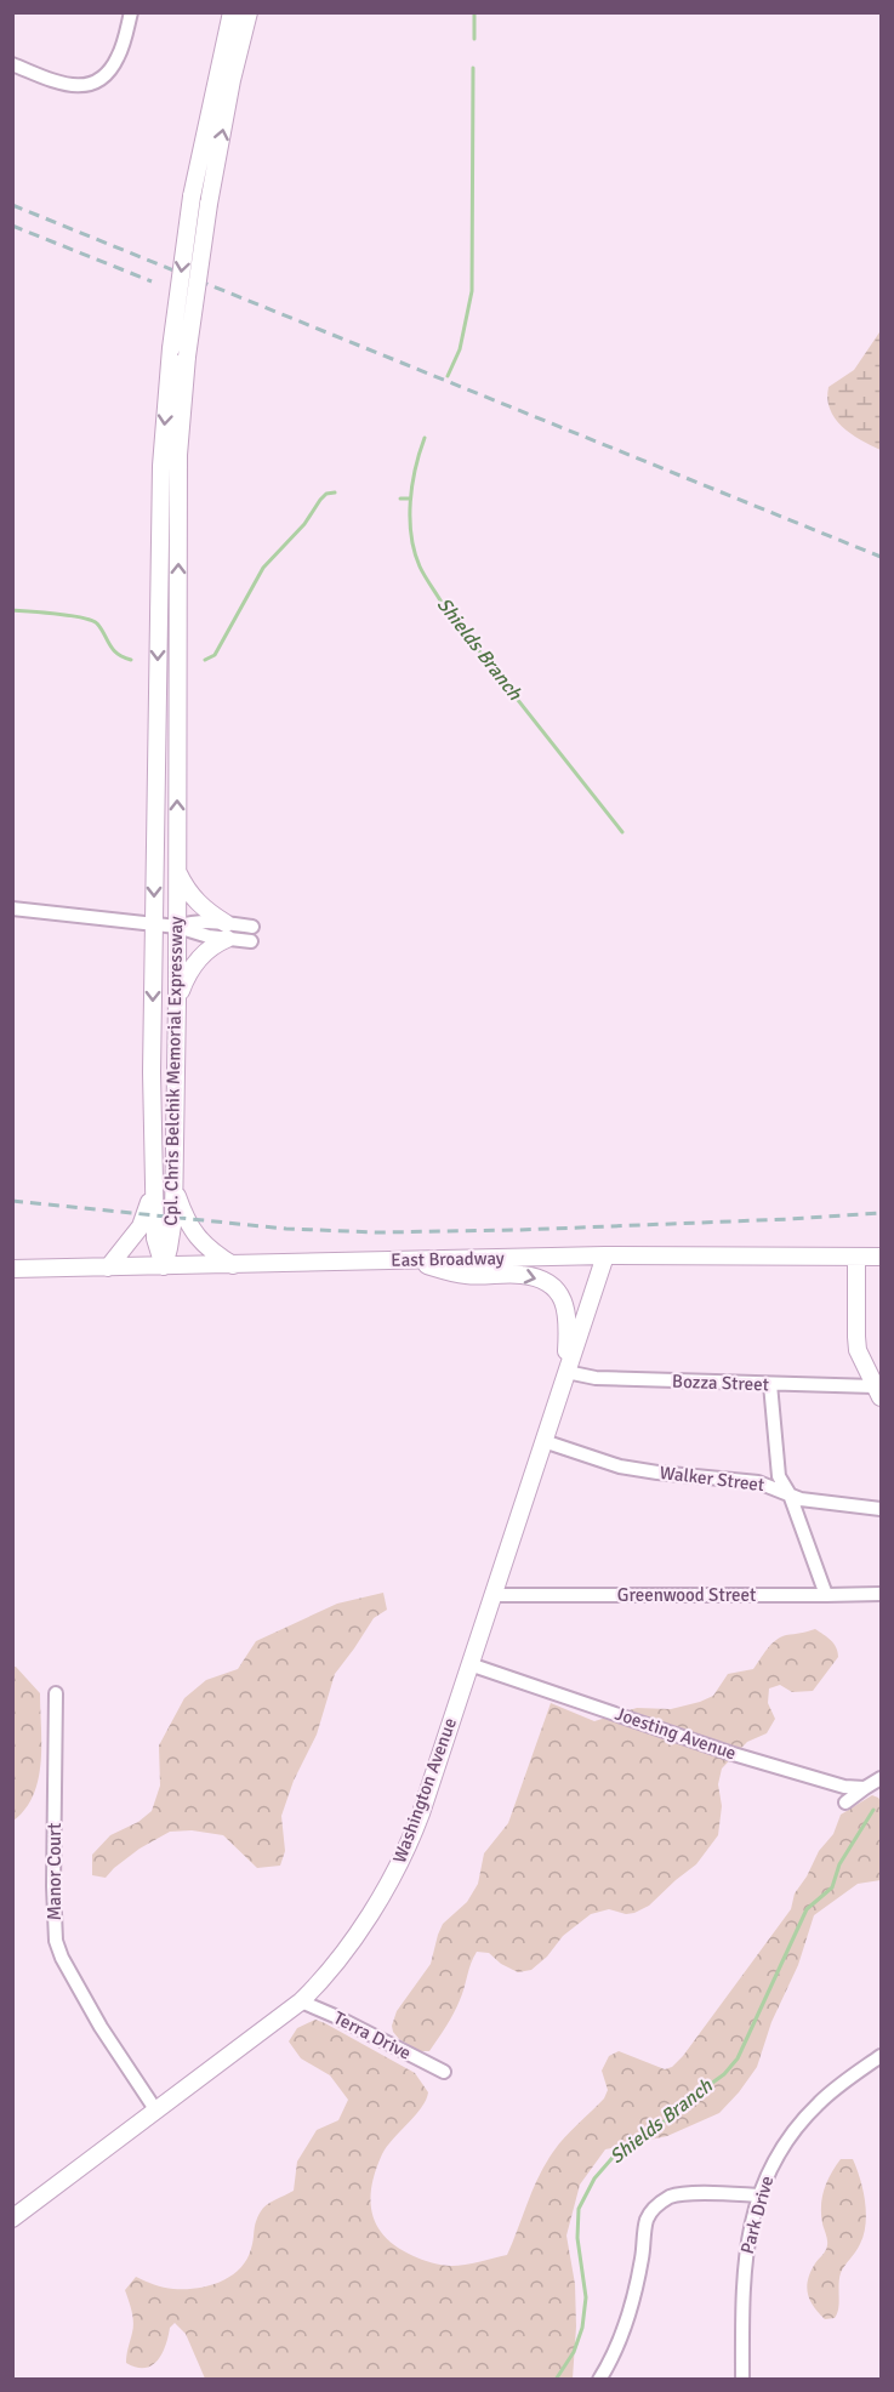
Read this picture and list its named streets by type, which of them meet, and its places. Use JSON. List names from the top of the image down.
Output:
{
  "streets": {
    "main road": ["Cpl. Chris Belchik Memorial Expressway", "East Broadway", "Washington Avenue"],
    "street": [
      "Bozza Street",
      "Walker Street",
      "Greenwood Street",
      "Joesting Avenue",
      "Manor Court",
      "Terra Drive",
      "Park Drive"
    ]
  },
  "crossings": [
    ["Cpl. Chris Belchik Memorial Expressway", "East Broadway"],
    ["East Broadway", "Washington Avenue"],
    ["Bozza Street", "Washington Avenue"],
    ["Walker Street", "Washington Avenue"],
    ["Greenwood Street", "Washington Avenue"],
    ["Joesting Avenue", "Washington Avenue"],
    ["Washington Avenue", "Manor Court"],
    ["Washington Avenue", "Terra Drive"]
  ],
  "water": ["Shields Branch"]
}
